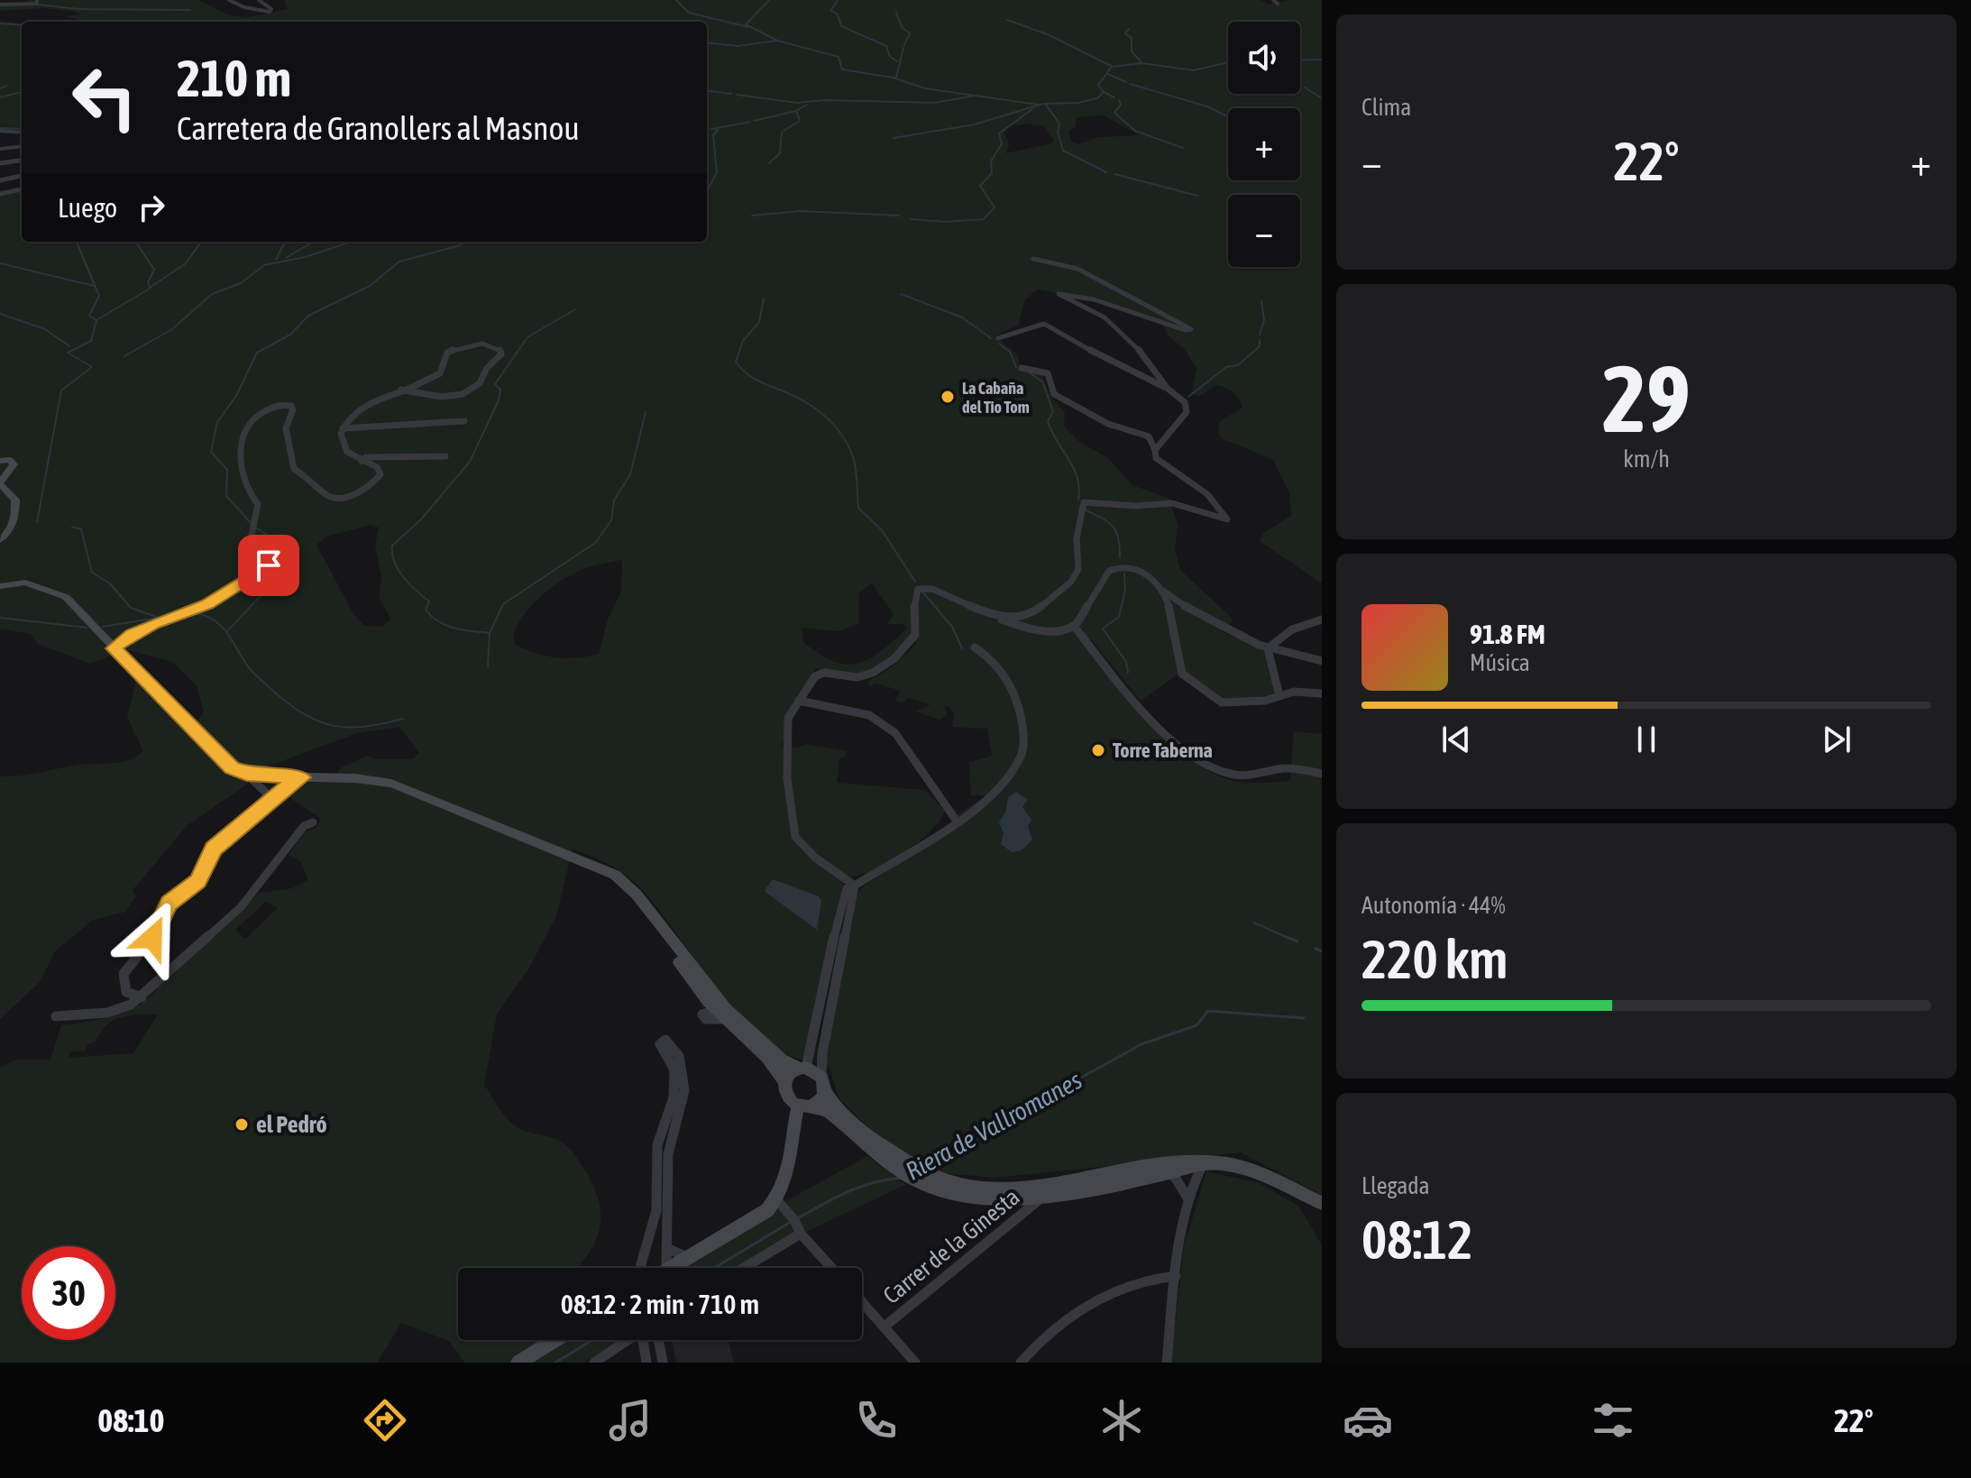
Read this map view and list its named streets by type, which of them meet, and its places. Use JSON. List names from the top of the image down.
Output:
{
  "streets": {
    "street": ["Carrer de la Ginesta"]
  },
  "water": ["Riera de Vallromanes"],
  "places": ["La Cabaña del Tio Tom", "Torre Taberna", "el Pedró"],
  "page": {
    "tile": [
      "Clima",
      ["29", "km/h"],
      ["Autonomía · 44%", "220 km"],
      ["Llegada", "08:12"]
    ],
    "map_buttons": ["+", "−"],
    "turn": ["210 m", "Carretera de Granollers al Masnou"],
    "heat": ["−", "22°", "+"],
    "then": "Luego",
    "song": ["91.8 FM", "Música"],
    "limit": "30",
    "trip": "08:12 · 2 min · 710 m",
    "tabs": ["08:10", "22°"]
  }
}
